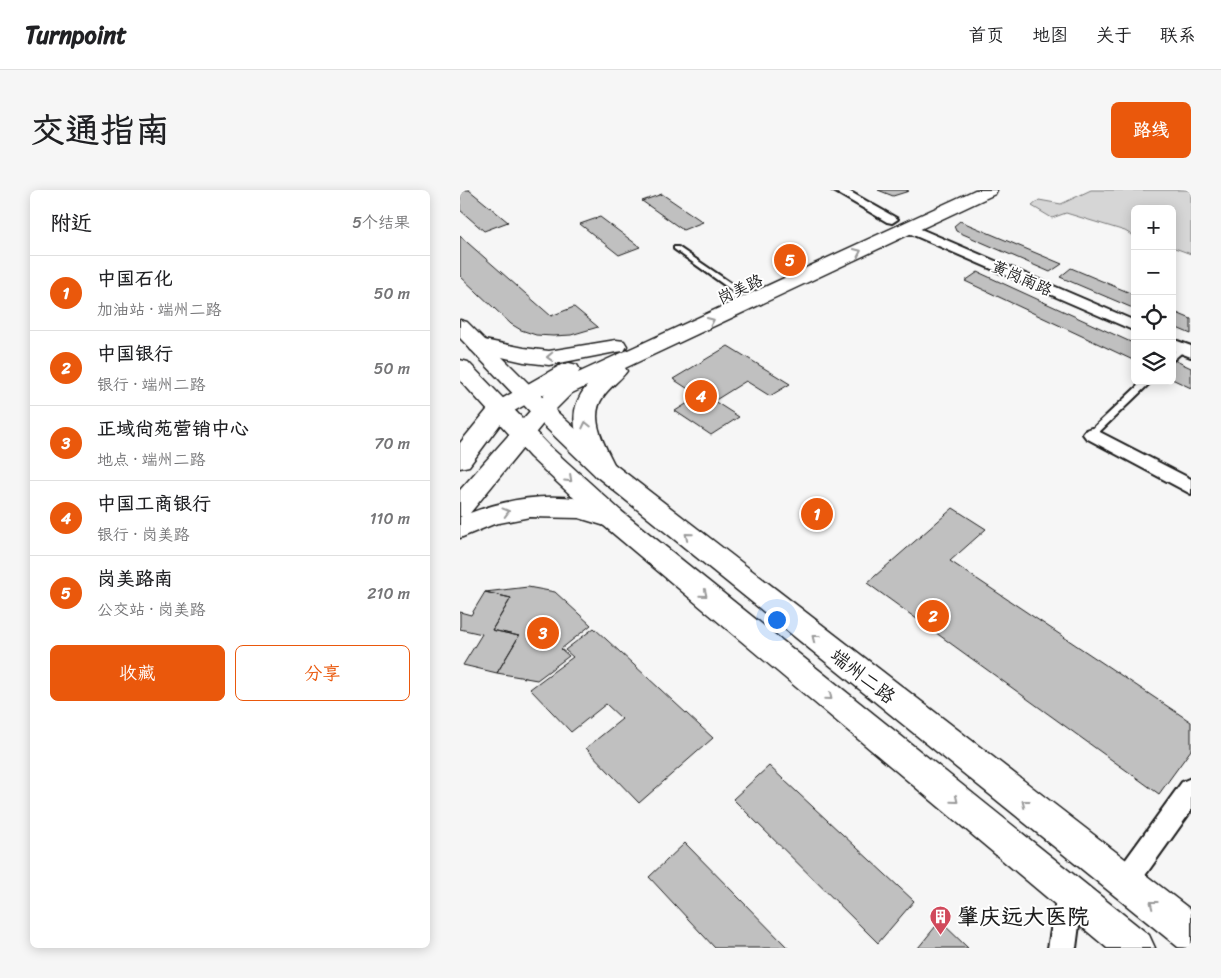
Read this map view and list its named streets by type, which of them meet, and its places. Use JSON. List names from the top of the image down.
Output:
{
  "streets": {
    "main road": ["岗美路", "端州二路"],
    "street": ["黄岗南路"]
  },
  "crossings": [
    ["黄岗南路", "岗美路"]
  ],
  "places": {
    "building": ["肇庆远大医院"]
  },
  "page": {
    "header": "Turnpoint",
    "nav": [
      "首页",
      "地图",
      "关于",
      "联系"
    ],
    "title": "交通指南",
    "buttons": [
      "路线",
      ["收藏", "分享"]
    ],
    "heading": ["附近", "5个结果"],
    "map_buttons": ["+", "−"],
    "pins": [
      "5",
      "4",
      "1",
      "2",
      "3"
    ],
    "list": [
      {
        "mark": "1",
        "name": "中国石化",
        "note": "加油站 · 端州二路",
        "value": "50 m"
      },
      {
        "mark": "2",
        "name": "中国银行",
        "note": "银行 · 端州二路",
        "value": "50 m"
      },
      {
        "mark": "3",
        "name": "正域尚苑营销中心",
        "note": "地点 · 端州二路",
        "value": "70 m"
      },
      {
        "mark": "4",
        "name": "中国工商银行",
        "note": "银行 · 岗美路",
        "value": "110 m"
      },
      {
        "mark": "5",
        "name": "岗美路南",
        "note": "公交站 · 岗美路",
        "value": "210 m"
      }
    ]
  }
}
